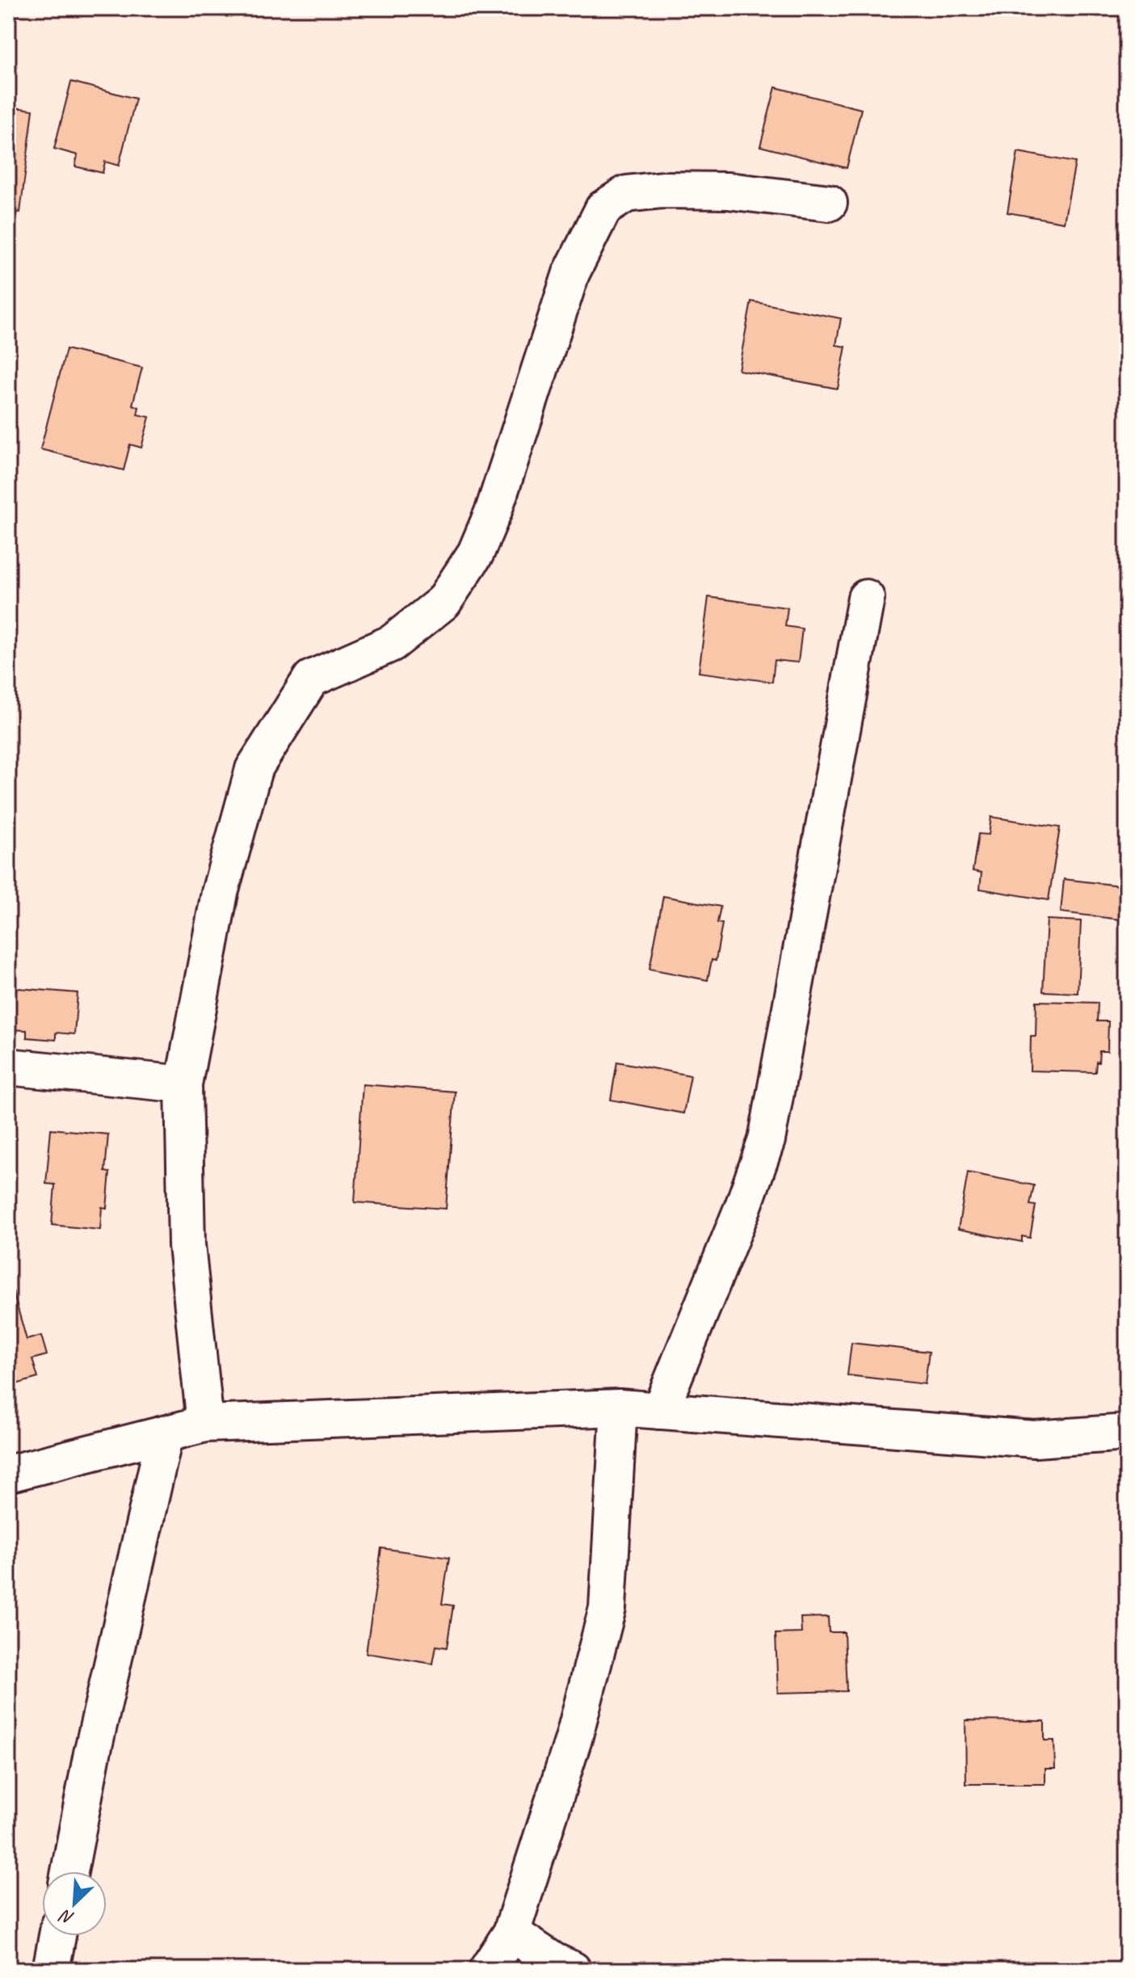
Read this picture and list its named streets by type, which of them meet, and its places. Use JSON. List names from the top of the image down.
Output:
{
  "north": "bottom left"
}
